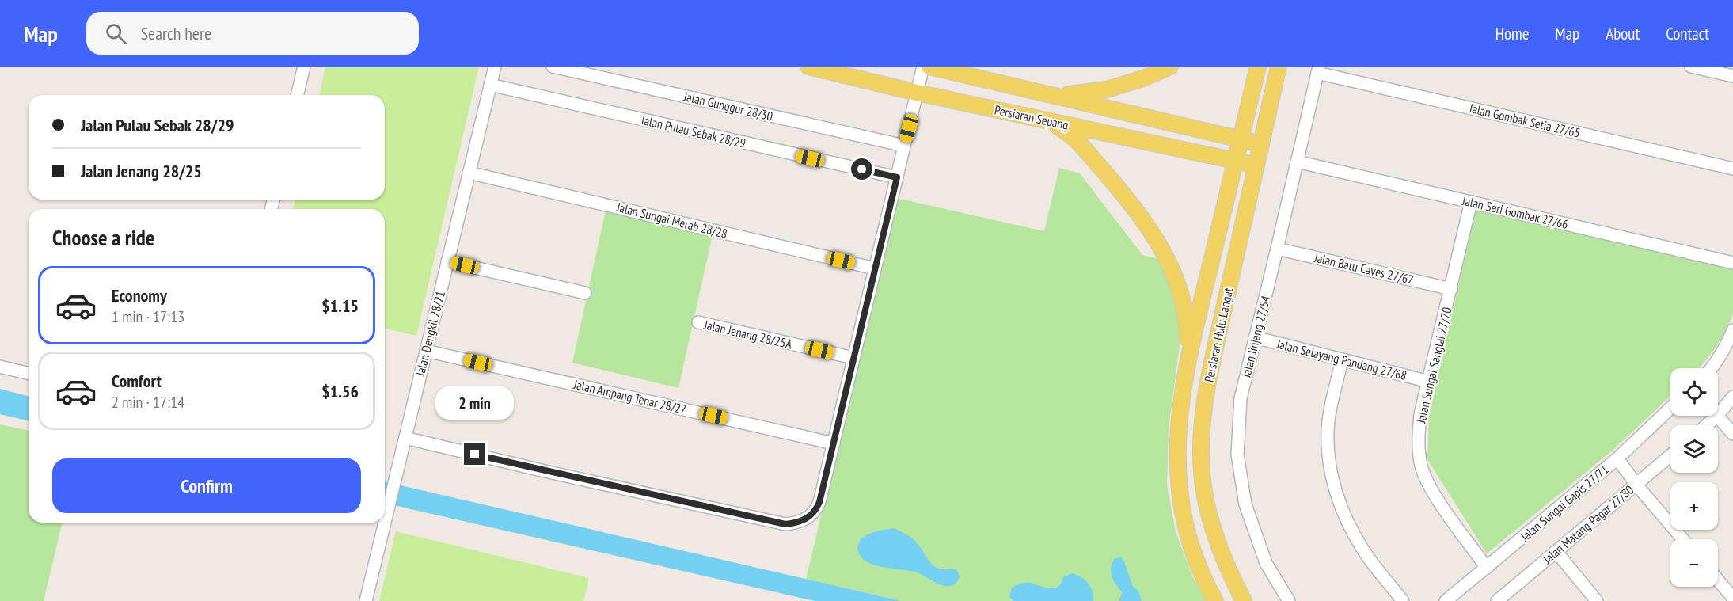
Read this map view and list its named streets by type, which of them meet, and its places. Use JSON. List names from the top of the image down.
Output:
{
  "streets": {
    "main road": ["Persiaran Sepang", "Persiaran Hulu Langat"],
    "street": [
      "Jalan Gunggur 28/30",
      "Jalan Gombak Setia 27/65",
      "Jalan Pulau Sebak 28/29",
      "Jalan Seri Gombak 27/66",
      "Jalan Sungai Merab 28/28",
      "Jalan Batu Caves 27/67",
      "Jalan Dengkil 28/21",
      "Jalan Jenang 28/25A",
      "Jalan Jinjang 27/54",
      "Jalan Selayang Pandang 27/68",
      "Jalan Sungai Sanglai 27/70",
      "Jalan Ampang Tenar 28/27",
      "Jalan Sungai Gapis 27/71",
      "Jalan Matang Pagar 27/80"
    ]
  },
  "crossings": [
    ["Persiaran Sepang", "Persiaran Hulu Langat"],
    ["Jalan Gombak Setia 27/65", "Jalan Jinjang 27/54"],
    ["Jalan Pulau Sebak 28/29", "Jalan Dengkil 28/21"],
    ["Jalan Seri Gombak 27/66", "Jalan Jinjang 27/54"],
    ["Jalan Seri Gombak 27/66", "Jalan Sungai Sanglai 27/70"],
    ["Jalan Sungai Merab 28/28", "Jalan Dengkil 28/21"],
    ["Jalan Batu Caves 27/67", "Jalan Jinjang 27/54"],
    ["Jalan Batu Caves 27/67", "Jalan Sungai Sanglai 27/70"],
    ["Jalan Dengkil 28/21", "Jalan Ampang Tenar 28/27"],
    ["Jalan Jinjang 27/54", "Jalan Selayang Pandang 27/68"],
    ["Jalan Selayang Pandang 27/68", "Jalan Sungai Sanglai 27/70"],
    ["Jalan Sungai Sanglai 27/70", "Jalan Sungai Gapis 27/71"]
  ],
  "page": {
    "header": "Map",
    "search": "Search here",
    "nav": [
      "Home",
      "Map",
      "About",
      "Contact"
    ],
    "banner": ["Jalan Pulau Sebak 28/29", "Jalan Jenang 28/25"],
    "heading": "Choose a ride",
    "list": [
      {
        "name": "Economy",
        "note": "1 min · 17:13",
        "value": "$1.15"
      },
      {
        "name": "Comfort",
        "note": "2 min · 17:14",
        "value": "$1.56"
      }
    ],
    "map_buttons": ["+", "−"],
    "bubble": "2 min",
    "buttons": "Confirm"
  }
}
